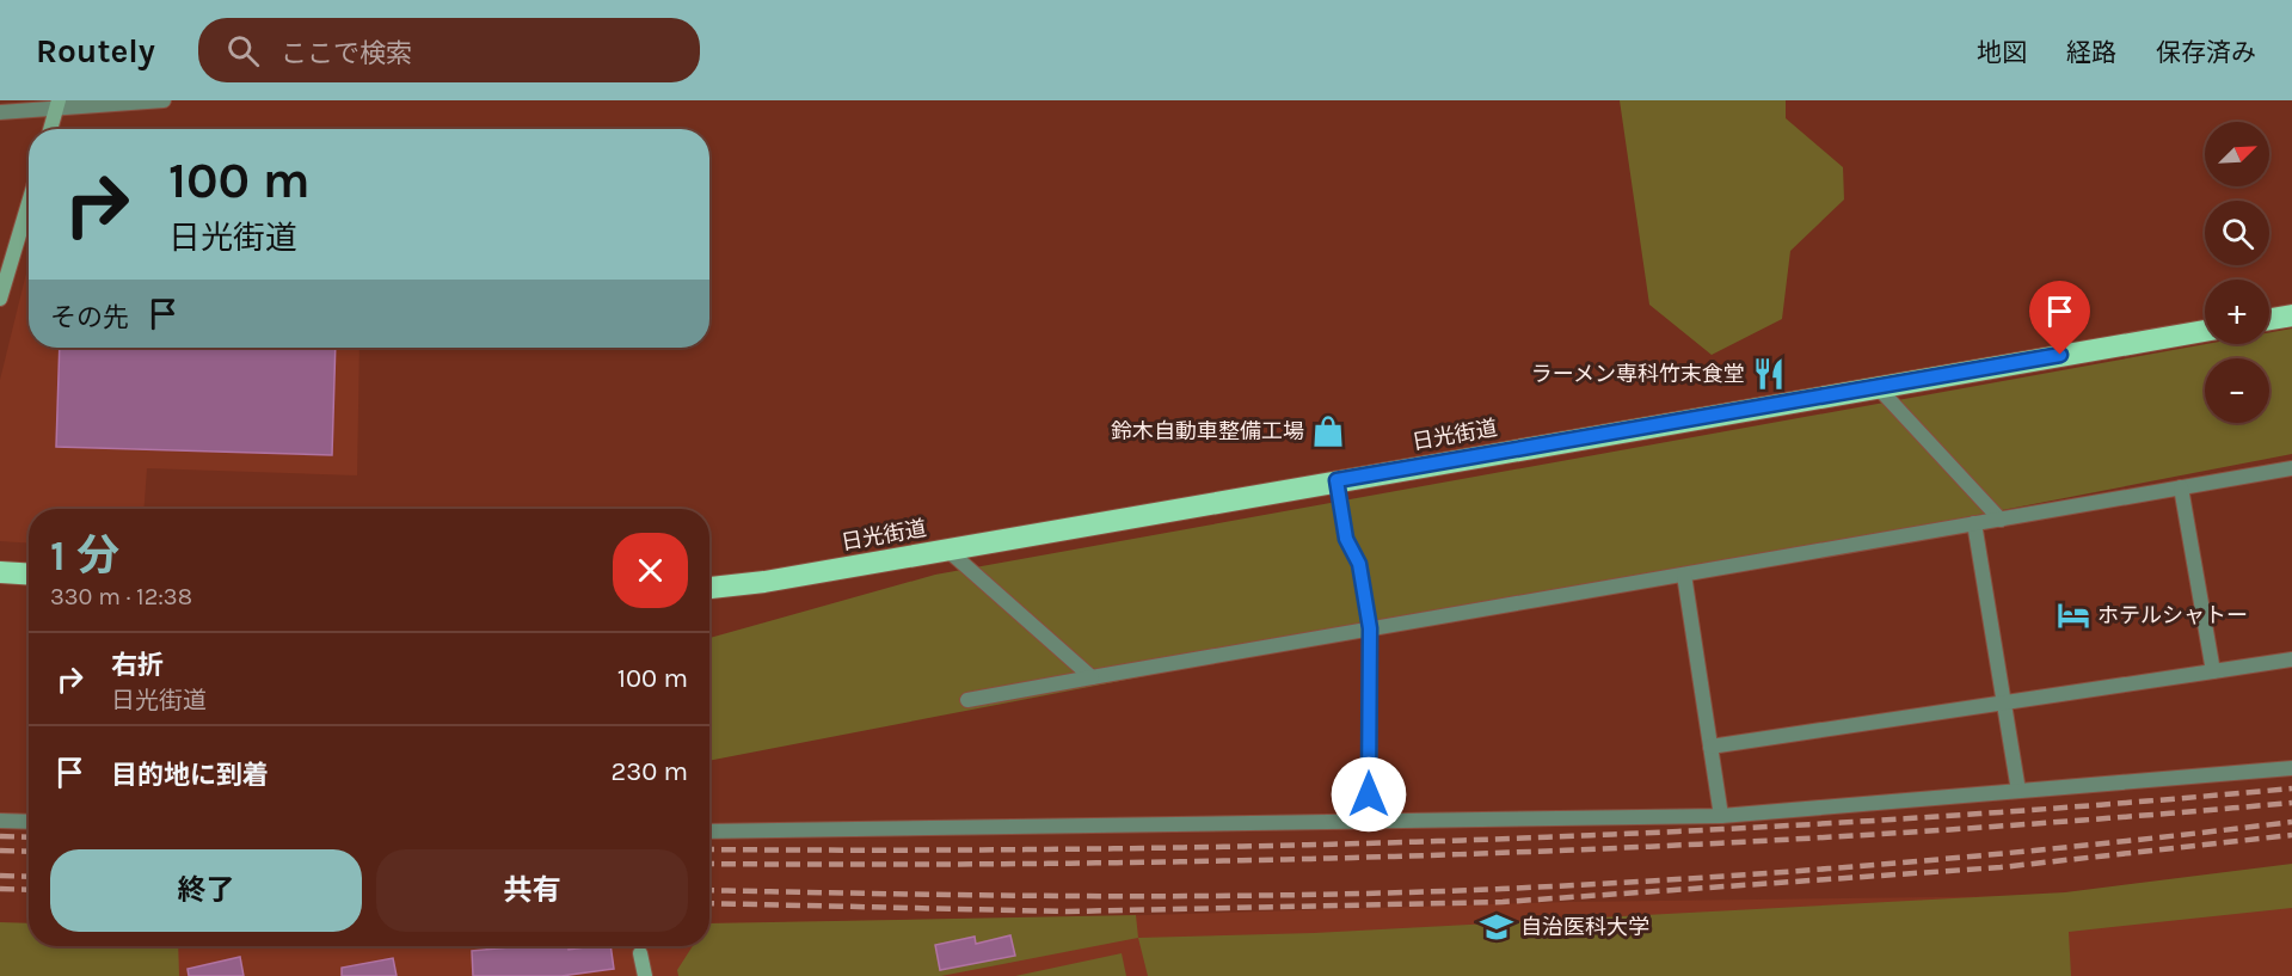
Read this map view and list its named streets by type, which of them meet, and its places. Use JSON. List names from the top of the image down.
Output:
{
  "streets": {
    "highway": ["日光街道"]
  },
  "places": {
    "restaurant": ["ラーメン専科竹末食堂"],
    "shop": ["鈴木自動車整備工場"],
    "hotel": ["ホテルシャトー"],
    "school or university": ["自治医科大学"]
  },
  "north": "top right",
  "page": {
    "header": "Routely",
    "search": "ここで検索",
    "nav": ["地図", "経路", "保存済み"],
    "map_buttons": ["+", "−"],
    "turn": ["100 m", "日光街道"],
    "then": "その先",
    "heading": ["1 分", "330 m · 12:38"],
    "list": [
      {
        "name": "右折",
        "note": "日光街道",
        "value": "100 m"
      },
      {
        "name": "目的地に到着",
        "value": "230 m"
      }
    ],
    "buttons": ["終了", "共有"]
  }
}
